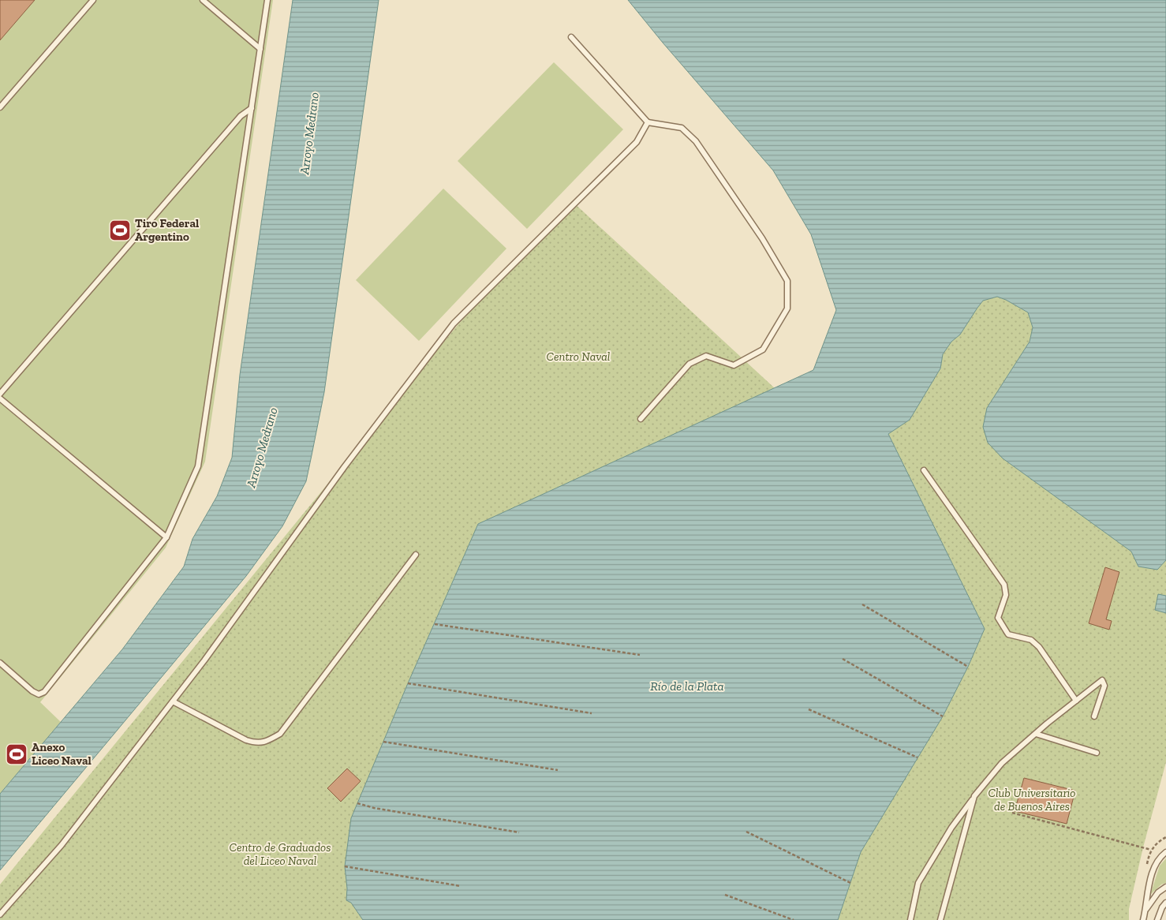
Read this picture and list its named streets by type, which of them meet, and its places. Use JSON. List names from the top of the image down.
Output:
{
  "water": ["Arroyo Medrano", "Río de la Plata"],
  "parks": ["Centro Naval", "Club Universitario de Buenos Aires", "Centro de Graduados del Liceo Naval"],
  "places": {
    "sports": ["Tiro Federal Argentino", "Anexo Liceo Naval"]
  }
}
